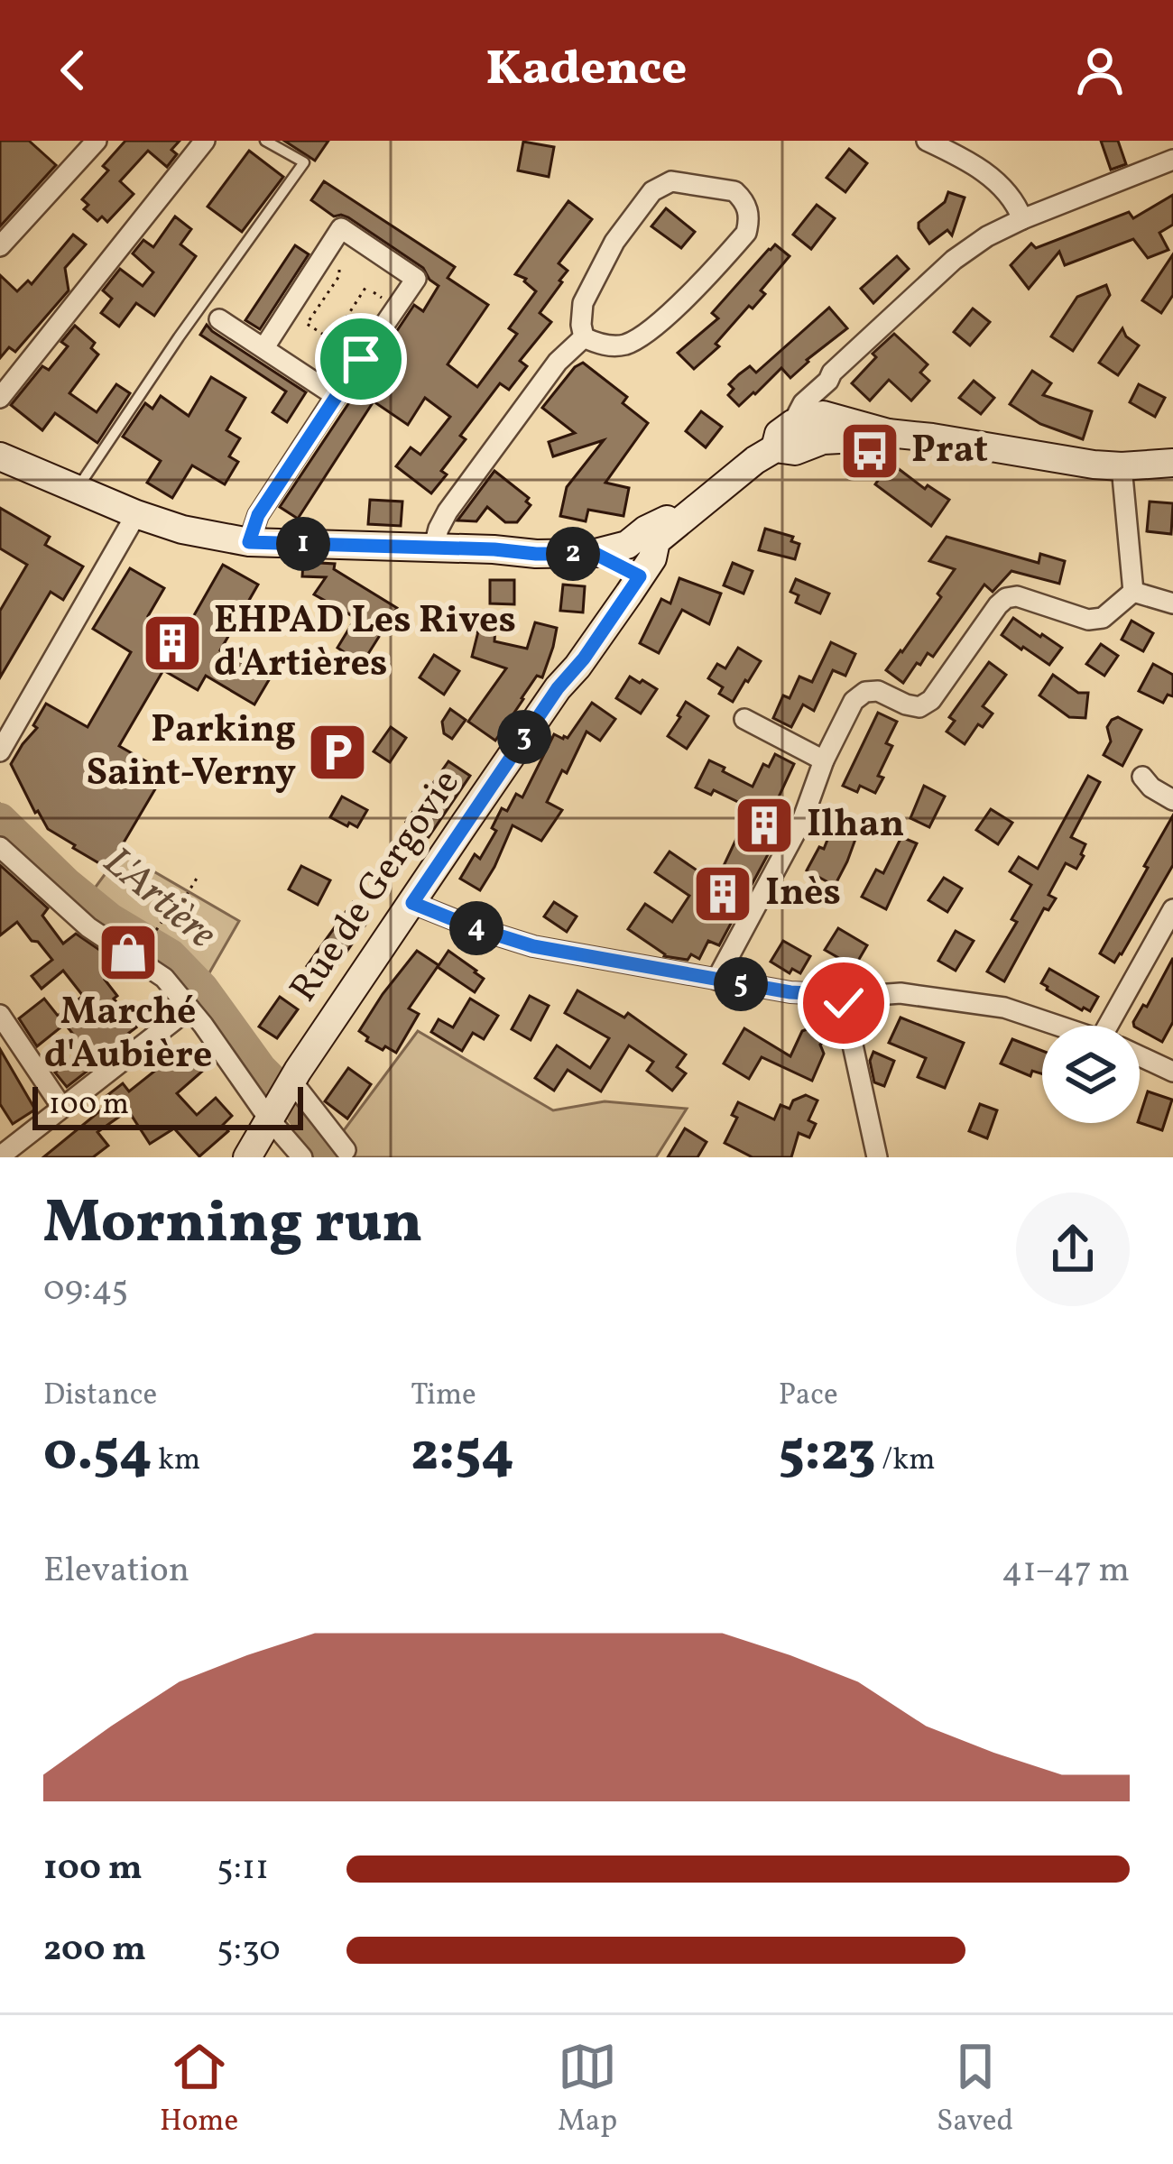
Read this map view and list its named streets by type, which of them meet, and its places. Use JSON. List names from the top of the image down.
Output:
{
  "streets": {
    "main road": ["Rue de Gergovie"]
  },
  "water": ["L'Artière"],
  "places": {
    "bus stop": ["Prat"],
    "building": ["EHPAD Les Rives d'Artières", "Ilhan", "Inès"],
    "parking": ["Parking Saint-Verny"],
    "shop": ["Marché d'Aubière"]
  },
  "scale_bar": "100 m",
  "page": {
    "header": "Kadence",
    "pins": [
      "1",
      "2",
      "3",
      "4",
      "5"
    ],
    "scale": "100 m",
    "heading": ["Morning run", "09:45"],
    "stats": [
      ["Distance", "0.54 km"],
      ["Time", "2:54"],
      ["Pace", "5:23 /km"]
    ],
    "chart": ["Elevation", "41–47 m"],
    "list": [
      {
        "name": "100 m",
        "note": "5:11"
      },
      {
        "name": "200 m",
        "note": "5:30"
      }
    ],
    "tabs": ["Home", "Map", "Saved"]
  }
}
